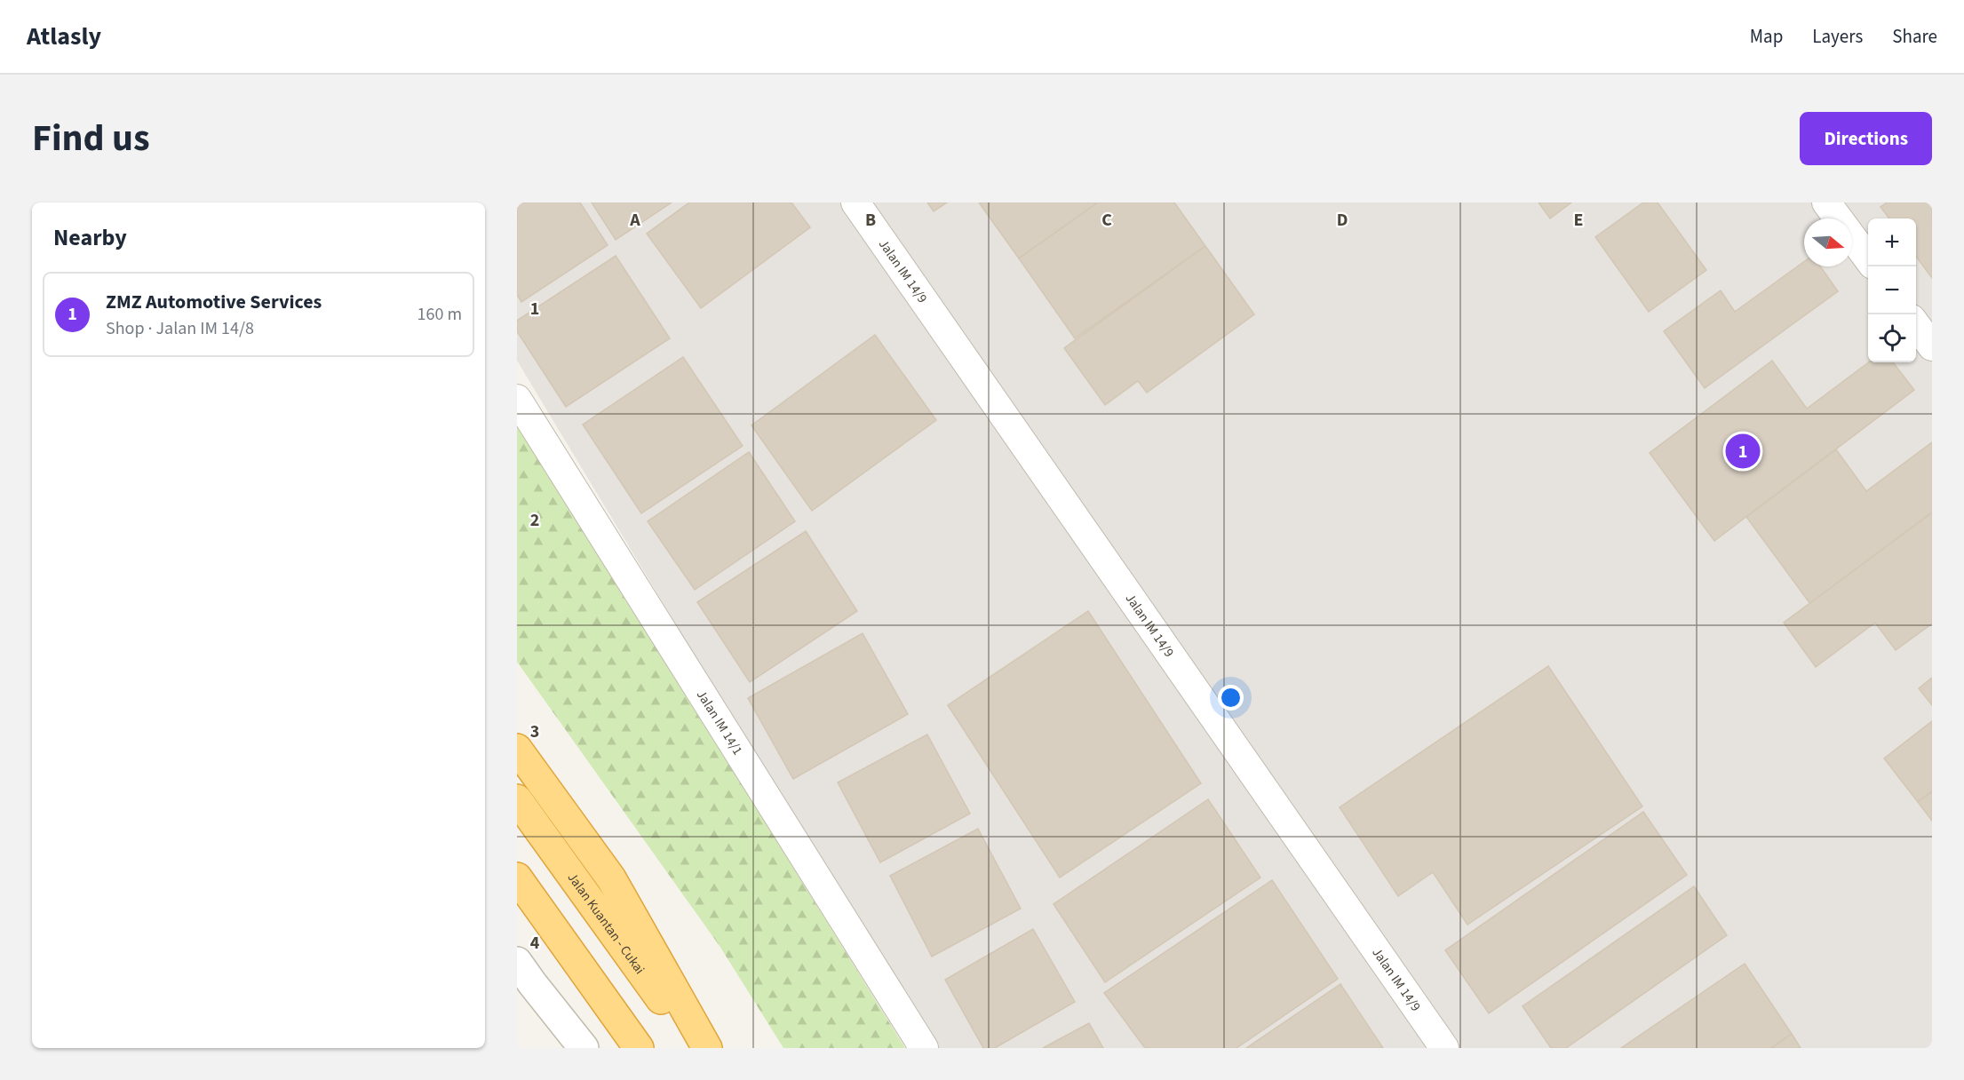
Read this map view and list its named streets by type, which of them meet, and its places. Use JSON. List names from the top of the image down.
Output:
{
  "streets": {
    "highway": ["Jalan Kuantan - Cukai"],
    "street": ["Jalan IM 14/9", "Jalan IM 14/1"]
  },
  "north": "right",
  "page": {
    "header": "Atlasly",
    "nav": ["Map", "Layers", "Share"],
    "title": "Find us",
    "buttons": "Directions",
    "heading": "Nearby",
    "map_buttons": ["+", "−"],
    "list": [
      {
        "mark": "1",
        "name": "ZMZ Automotive Services",
        "note": "Shop · Jalan IM 14/8",
        "value": "160 m"
      }
    ],
    "pins": "1"
  },
  "grid": {
    "columns": [
      "A",
      "B",
      "C",
      "D",
      "E"
    ],
    "rows": [
      "1",
      "2",
      "3",
      "4"
    ]
  }
}
